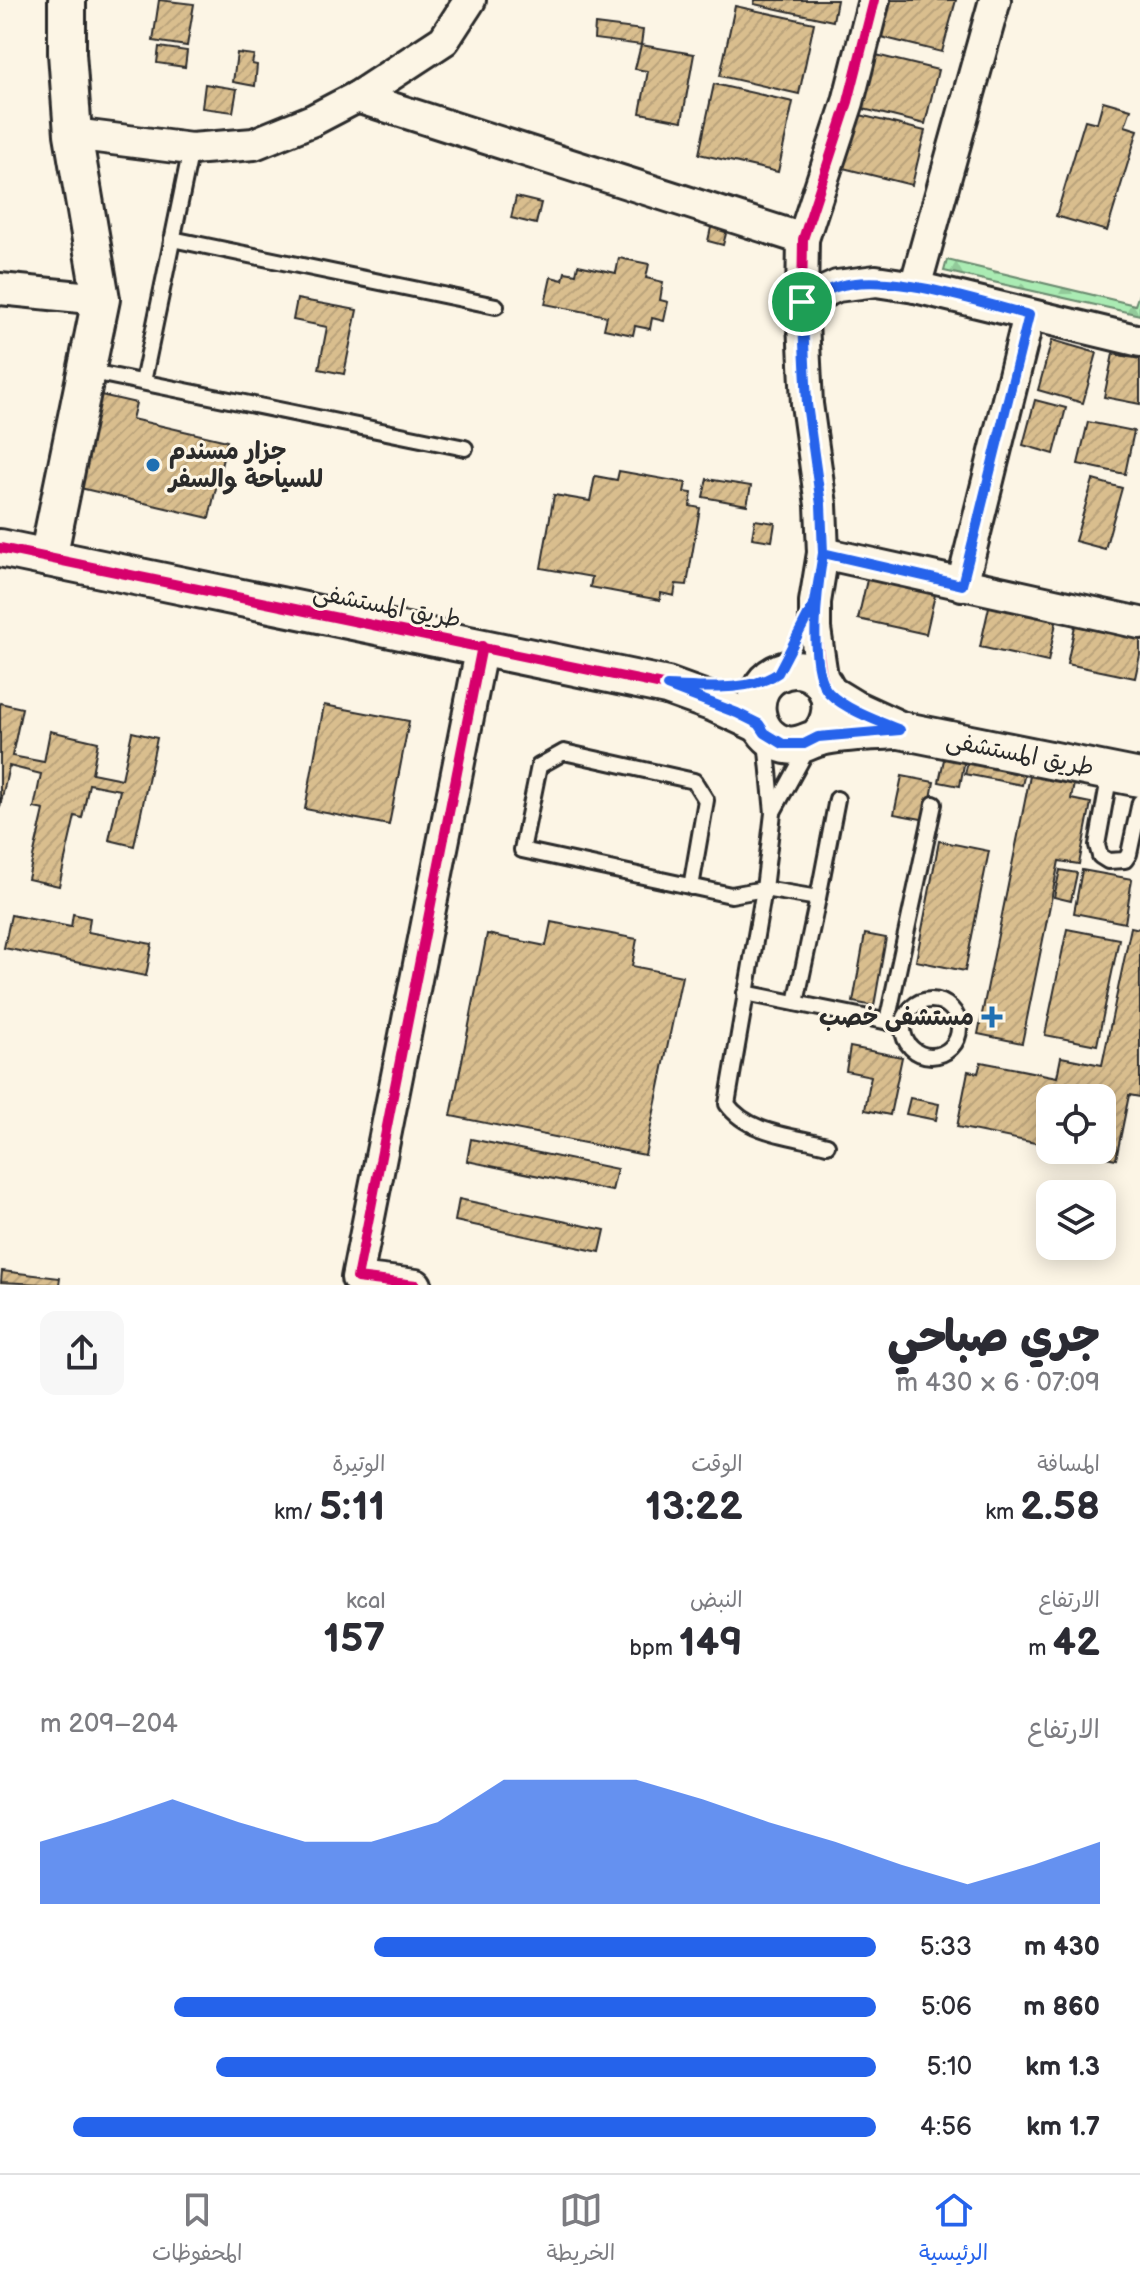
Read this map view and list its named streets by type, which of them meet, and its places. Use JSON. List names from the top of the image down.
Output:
{
  "streets": {
    "street": ["طريق المستشفى"]
  },
  "places": {
    "other": ["جزار مسندم للسياحة والسفر"],
    "health": ["مستشفى خصب"]
  },
  "page": {
    "heading": ["جري صباحي", "07:09 · 6 × 430 m"],
    "stats": [
      ["المسافة", "2.58 km"],
      ["الوقت", "13:22"],
      ["الوتيرة", "5:11 /km"],
      ["الارتفاع", "42 m"],
      ["النبض", "149 bpm"],
      ["kcal", "157"]
    ],
    "chart": ["الارتفاع", "204–209 m"],
    "list": [
      {
        "name": "430 m",
        "note": "5:33"
      },
      {
        "name": "860 m",
        "note": "5:06"
      },
      {
        "name": "1.3 km",
        "note": "5:10"
      },
      {
        "name": "1.7 km",
        "note": "4:56"
      }
    ],
    "tabs": ["الرئيسية", "الخريطة", "المحفوظات"]
  }
}
